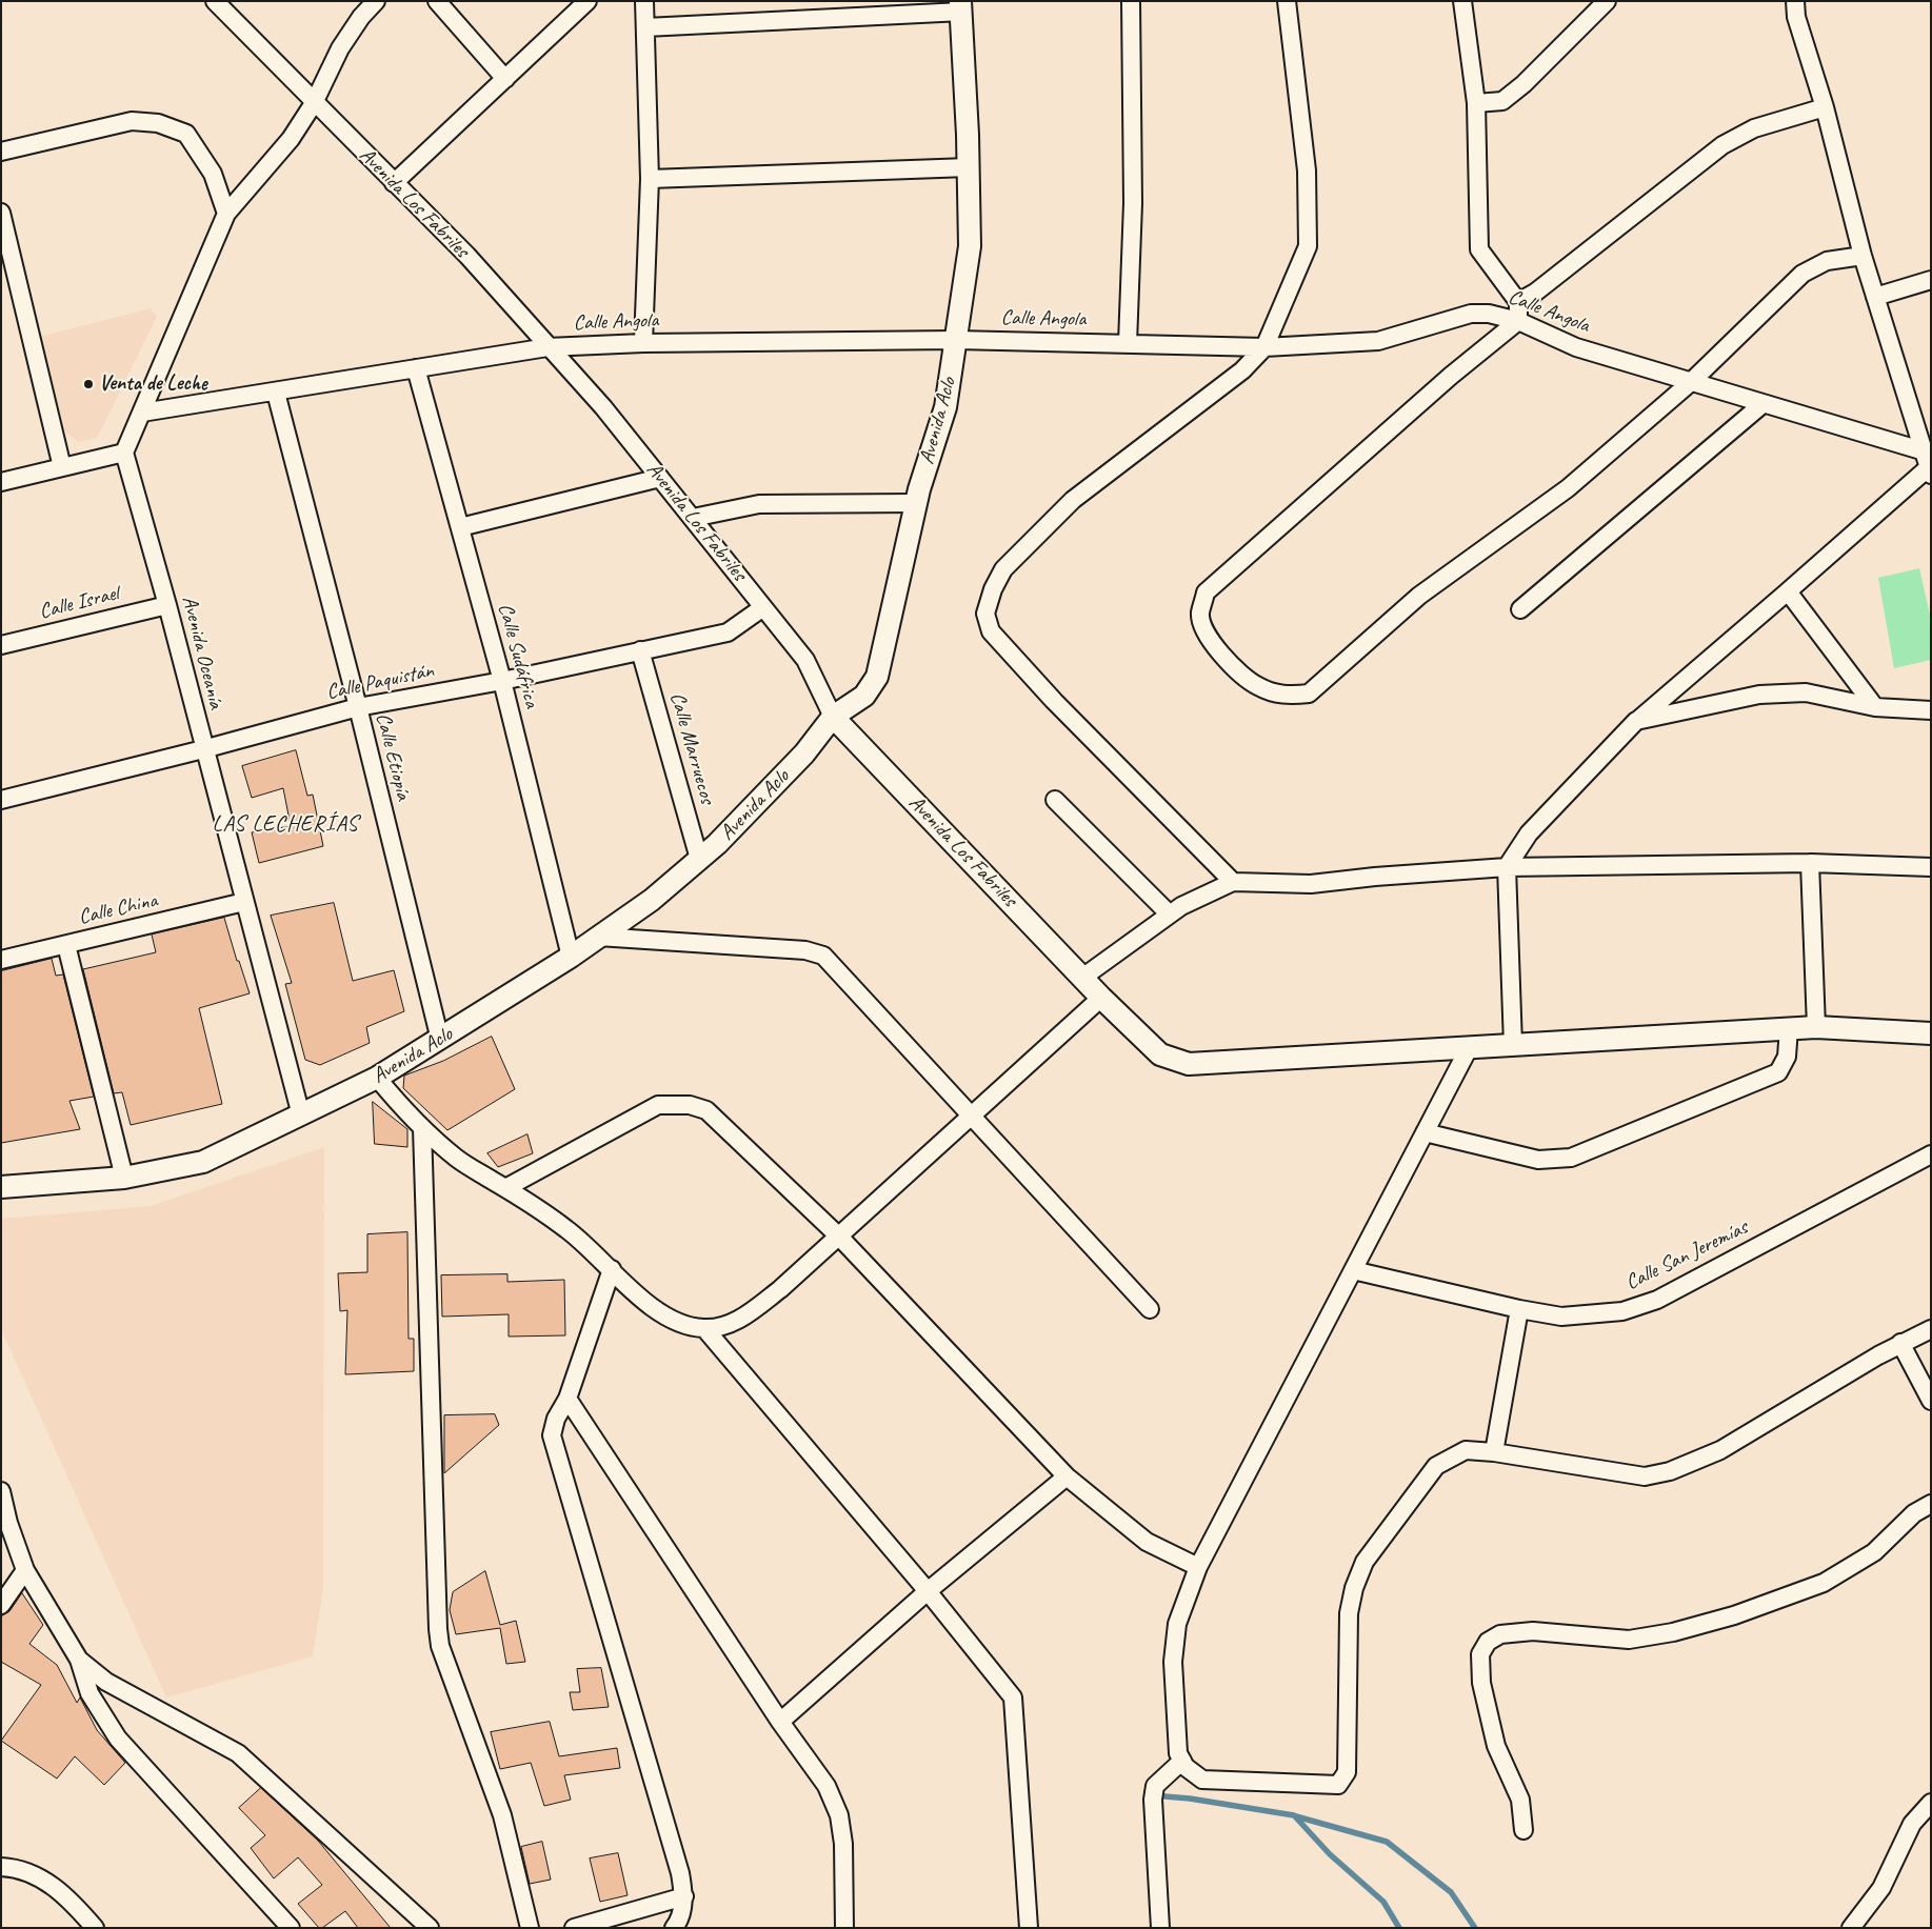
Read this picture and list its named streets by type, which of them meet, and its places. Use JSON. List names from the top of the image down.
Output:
{
  "streets": {
    "street": [
      "Avenida Los Fabriles",
      "Calle Angola",
      "Avenida Aclo",
      "Calle Israel",
      "Avenida Oceanía",
      "Calle Sudáfrica",
      "Calle Paquistán",
      "Calle Marruecos",
      "Calle Etiopía",
      "Calle China",
      "Calle San Jeremías"
    ]
  },
  "crossings": [
    ["Avenida Los Fabriles", "Calle Angola"],
    ["Avenida Los Fabriles", "Avenida Aclo"],
    ["Avenida Los Fabriles", "Calle Paquistán"],
    ["Calle Angola", "Avenida Aclo"],
    ["Calle Angola", "Calle Sudáfrica"],
    ["Calle Angola", "Calle Etiopía"],
    ["Avenida Aclo", "Avenida Oceanía"],
    ["Avenida Aclo", "Calle Sudáfrica"],
    ["Avenida Aclo", "Calle Marruecos"],
    ["Avenida Aclo", "Calle Etiopía"],
    ["Calle Israel", "Avenida Oceanía"],
    ["Avenida Oceanía", "Calle Paquistán"],
    ["Avenida Oceanía", "Calle China"],
    ["Calle Sudáfrica", "Calle Paquistán"],
    ["Calle Paquistán", "Calle Marruecos"],
    ["Calle Paquistán", "Calle Etiopía"]
  ],
  "districts": ["LAS LECHERÍAS"],
  "places": ["Venta de Leche"]
}
